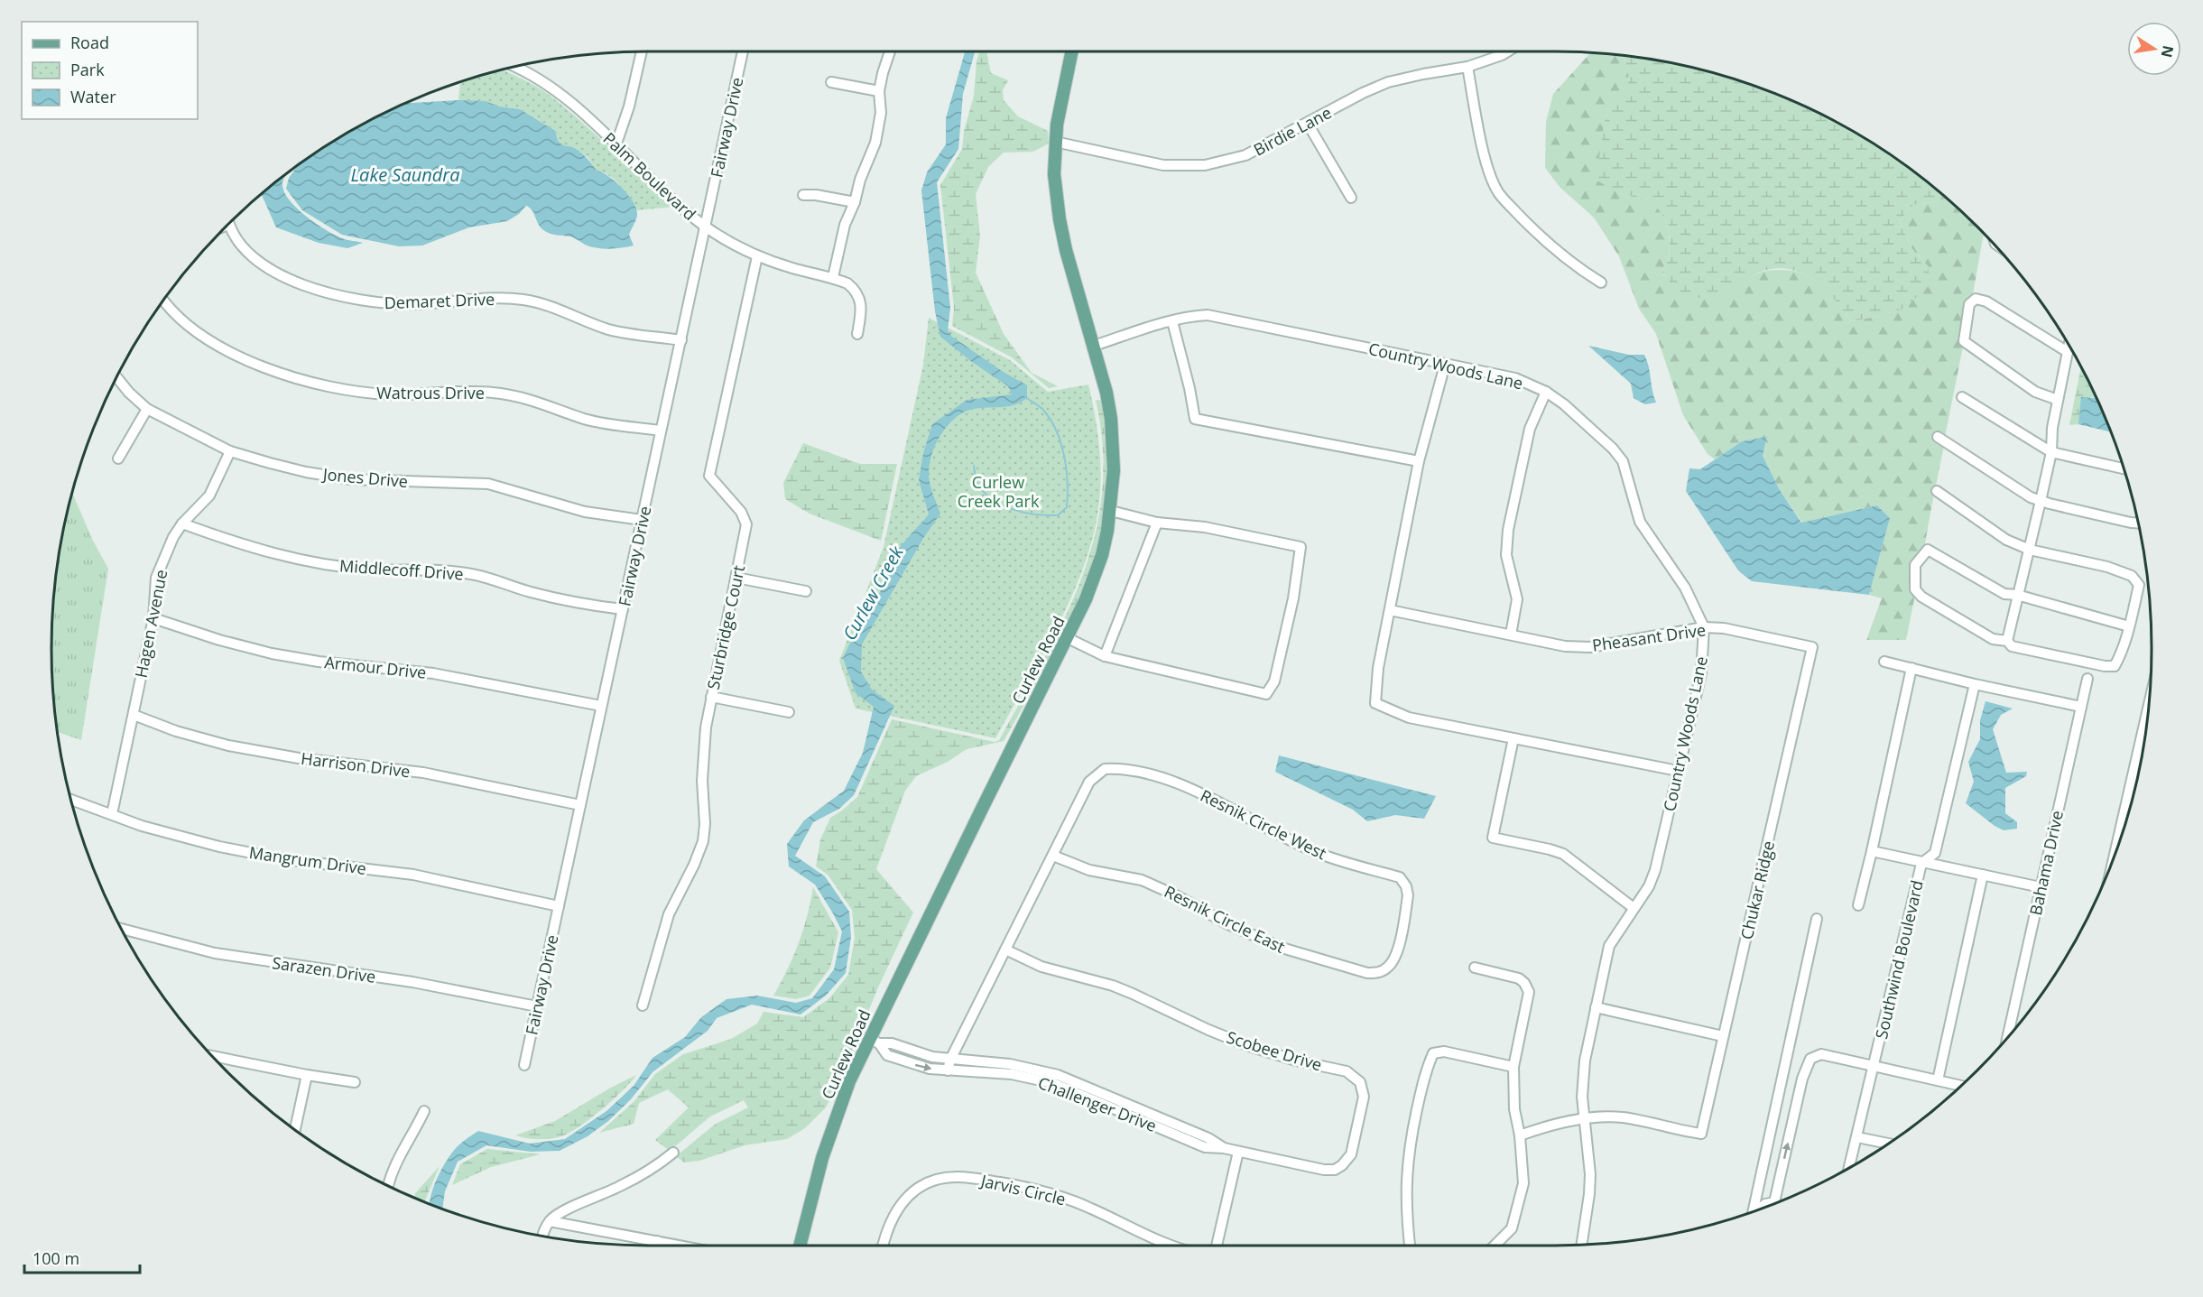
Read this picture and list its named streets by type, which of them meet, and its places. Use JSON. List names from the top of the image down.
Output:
{
  "streets": {
    "main road": ["Curlew Road"],
    "street": [
      "Fairway Drive",
      "Birdie Lane",
      "Palm Boulevard",
      "Demaret Drive",
      "Country Woods Lane",
      "Watrous Drive",
      "Jones Drive",
      "Middlecoff Drive",
      "Hagen Avenue",
      "Sturbridge Court",
      "Pheasant Drive",
      "Armour Drive",
      "Harrison Drive",
      "Resnik Circle West",
      "Mangrum Drive",
      "Bahama Drive",
      "Chukar Ridge",
      "Resnik Circle East",
      "Southwind Boulevard",
      "Sarazen Drive",
      "Scobee Drive",
      "Challenger Drive",
      "Jarvis Circle"
    ]
  },
  "crossings": [
    ["Fairway Drive", "Palm Boulevard"],
    ["Fairway Drive", "Demaret Drive"],
    ["Fairway Drive", "Watrous Drive"],
    ["Fairway Drive", "Jones Drive"],
    ["Fairway Drive", "Middlecoff Drive"],
    ["Fairway Drive", "Armour Drive"],
    ["Fairway Drive", "Harrison Drive"],
    ["Fairway Drive", "Mangrum Drive"],
    ["Fairway Drive", "Sarazen Drive"],
    ["Birdie Lane", "Curlew Road"],
    ["Palm Boulevard", "Sturbridge Court"],
    ["Country Woods Lane", "Pheasant Drive"],
    ["Country Woods Lane", "Curlew Road"],
    ["Country Woods Lane", "Chukar Ridge"],
    ["Jones Drive", "Hagen Avenue"],
    ["Middlecoff Drive", "Hagen Avenue"],
    ["Hagen Avenue", "Armour Drive"],
    ["Hagen Avenue", "Harrison Drive"],
    ["Hagen Avenue", "Mangrum Drive"],
    ["Pheasant Drive", "Chukar Ridge"],
    ["Curlew Road", "Challenger Drive"],
    ["Resnik Circle West", "Resnik Circle East"],
    ["Scobee Drive", "Challenger Drive"]
  ],
  "water": ["Lake Saundra", "Curlew Creek"],
  "parks": ["Curlew Creek Park"],
  "legend": ["Road", "Park", "Water"],
  "scale_bar": "100 m",
  "north": "right"
}
